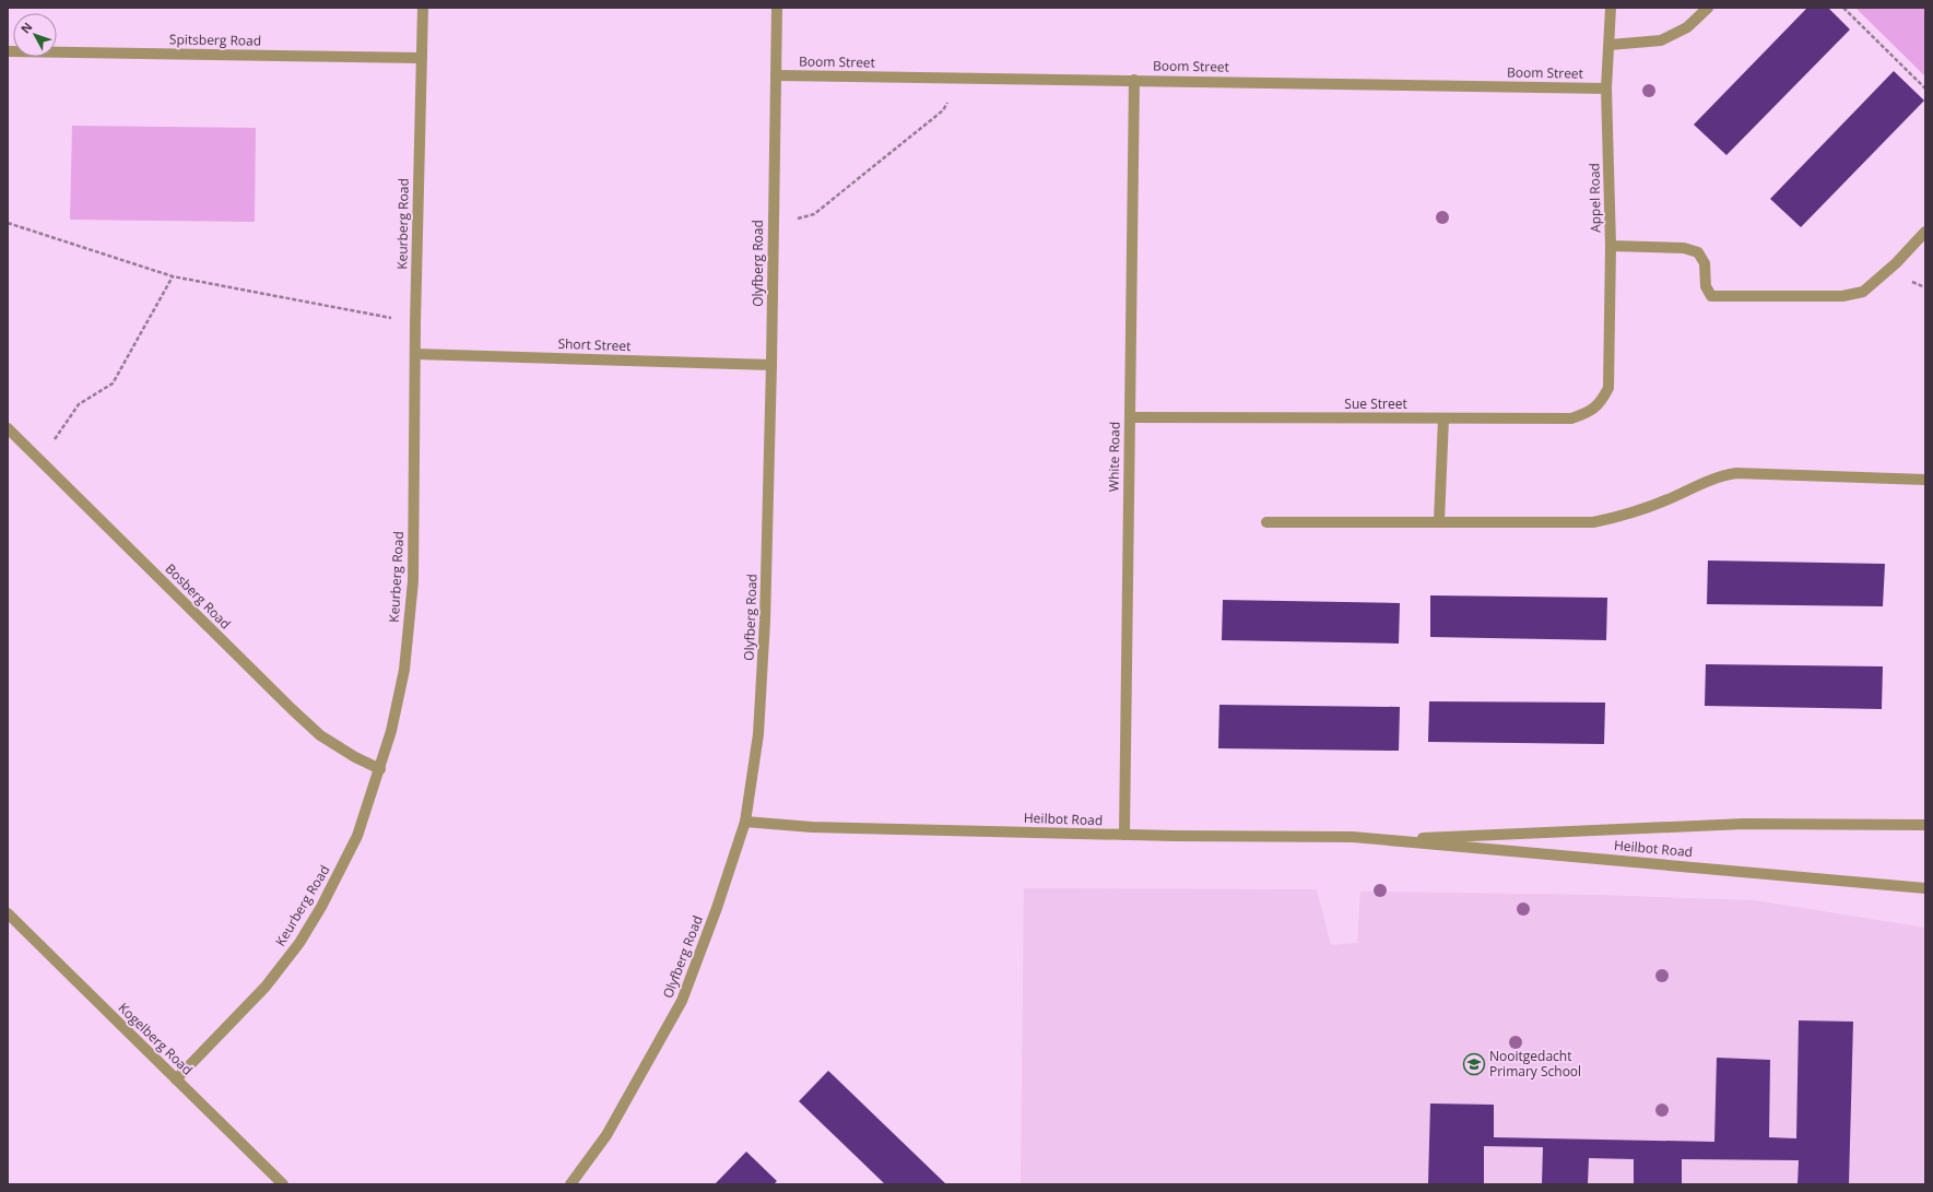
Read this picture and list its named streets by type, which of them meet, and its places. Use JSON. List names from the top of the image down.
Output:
{
  "streets": {
    "street": [
      "Spitsberg Road",
      "Boom Street",
      "Appel Road",
      "Keurberg Road",
      "Olyfberg Road",
      "Short Street",
      "Sue Street",
      "White Road",
      "Bosberg Road",
      "Heilbot Road",
      "Kogelberg Road"
    ]
  },
  "crossings": [
    ["Spitsberg Road", "Keurberg Road"],
    ["Boom Street", "Appel Road"],
    ["Boom Street", "Olyfberg Road"],
    ["Boom Street", "White Road"],
    ["Appel Road", "Sue Street"],
    ["Keurberg Road", "Short Street"],
    ["Keurberg Road", "Bosberg Road"],
    ["Keurberg Road", "Kogelberg Road"],
    ["Olyfberg Road", "Short Street"],
    ["Olyfberg Road", "Heilbot Road"],
    ["Sue Street", "White Road"],
    ["White Road", "Heilbot Road"]
  ],
  "places": {
    "school or university": ["Nooitgedacht Primary School"]
  },
  "north": "top left"
}
